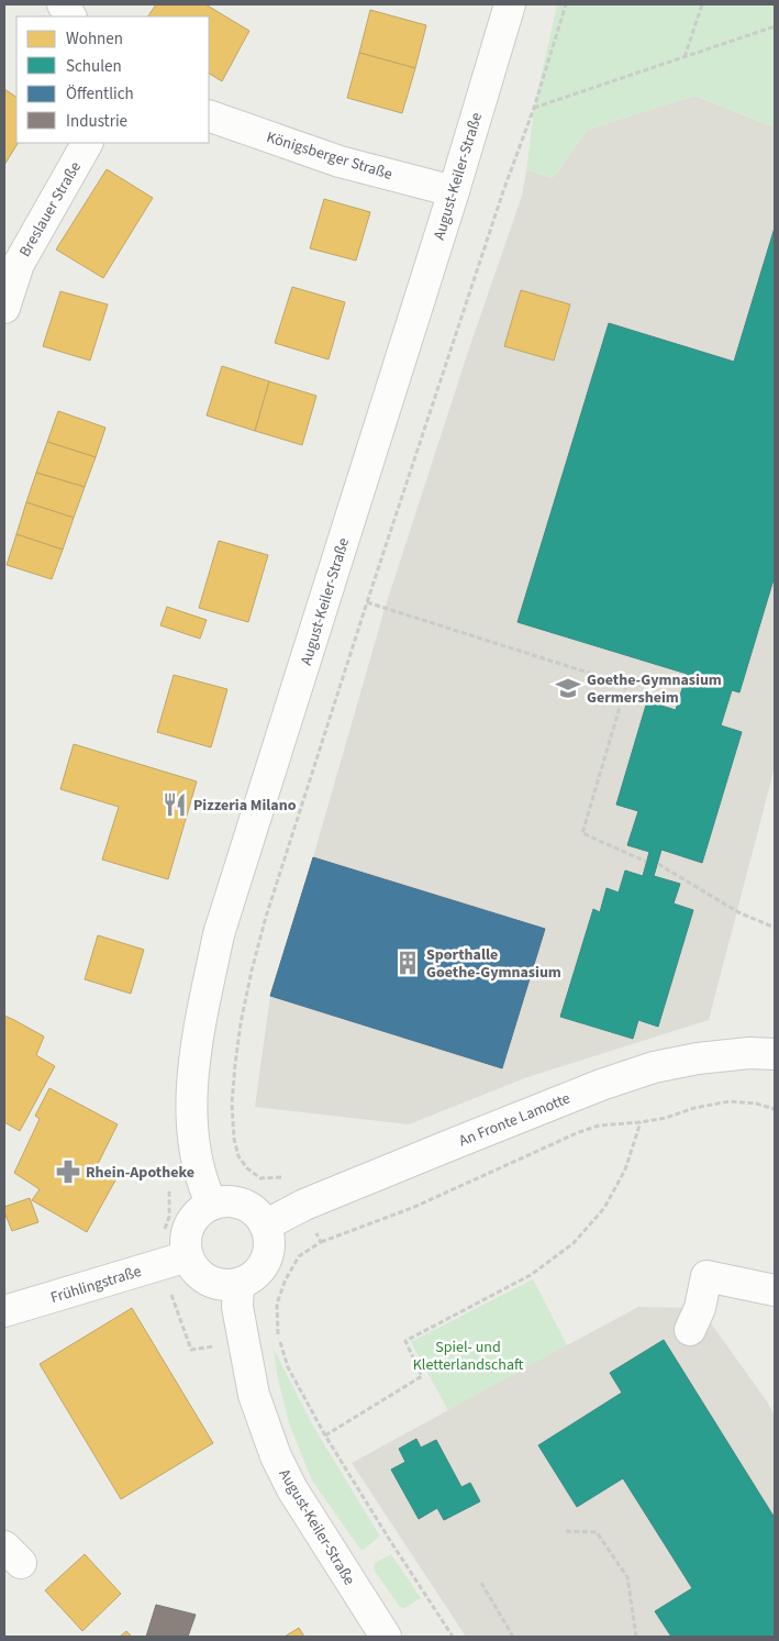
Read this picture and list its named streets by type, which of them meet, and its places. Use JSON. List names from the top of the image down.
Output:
{
  "streets": {
    "street": [
      "Königsberger Straße",
      "August-Keiler-Straße",
      "Breslauer Straße",
      "An Fronte Lamotte",
      "Frühlingstraße"
    ]
  },
  "crossings": [
    ["Königsberger Straße", "August-Keiler-Straße"],
    ["August-Keiler-Straße", "An Fronte Lamotte"],
    ["August-Keiler-Straße", "Frühlingstraße"],
    ["An Fronte Lamotte", "Frühlingstraße"]
  ],
  "parks": ["Spiel- und Kletterlandschaft"],
  "places": {
    "school or university": ["Goethe-Gymnasium Germersheim"],
    "restaurant": ["Pizzeria Milano"],
    "building": ["Sporthalle Goethe-Gymnasium"],
    "pharmacy": ["Rhein-Apotheke"]
  },
  "legend": [
    "Wohnen",
    "Schulen",
    "Öffentlich",
    "Industrie"
  ]
}
